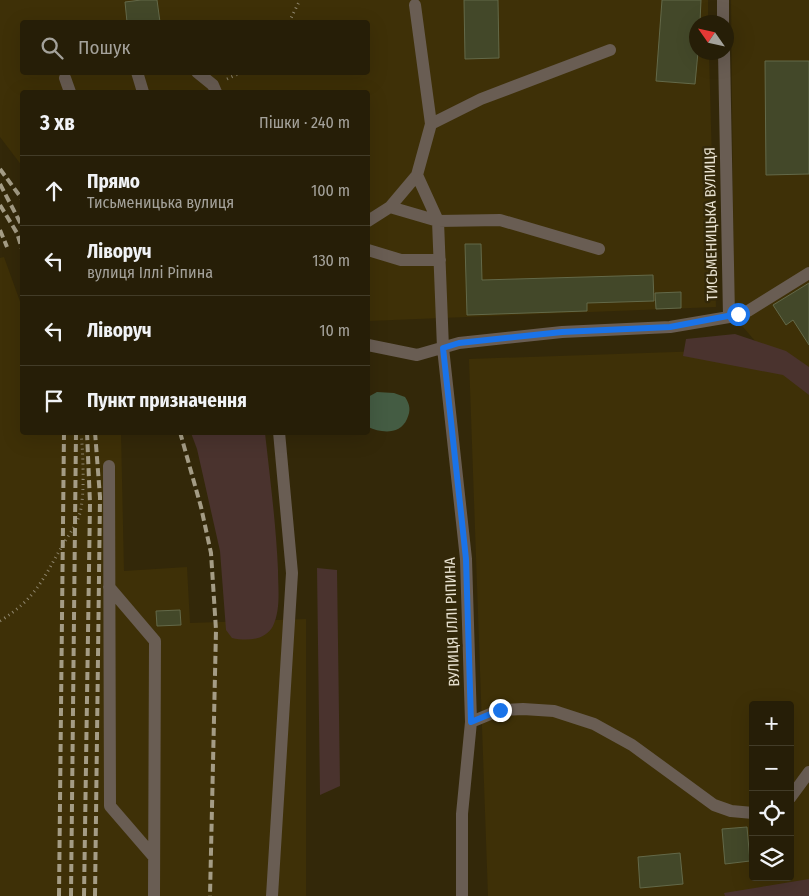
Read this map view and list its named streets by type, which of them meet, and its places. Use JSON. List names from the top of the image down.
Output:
{
  "streets": {
    "street": ["ТИСЬМЕНИЦЬКА ВУЛИЦЯ", "ВУЛИЦЯ ІЛЛІ РІПИНА"]
  },
  "crossings": [
    ["ТИСЬМЕНИЦЬКА ВУЛИЦЯ", "ВУЛИЦЯ ІЛЛІ РІПИНА"]
  ],
  "north": "top left",
  "page": {
    "search": "Пошук",
    "heading": ["3 хв", "Пішки · 240 m"],
    "list": [
      ["Прямо", "Тисьменицька вулиця", "100 m"],
      ["Ліворуч", "вулиця Іллі Ріпина", "130 m"],
      ["Ліворуч", "10 m"],
      "Пункт призначення"
    ],
    "map_buttons": ["+", "−"]
  }
}
